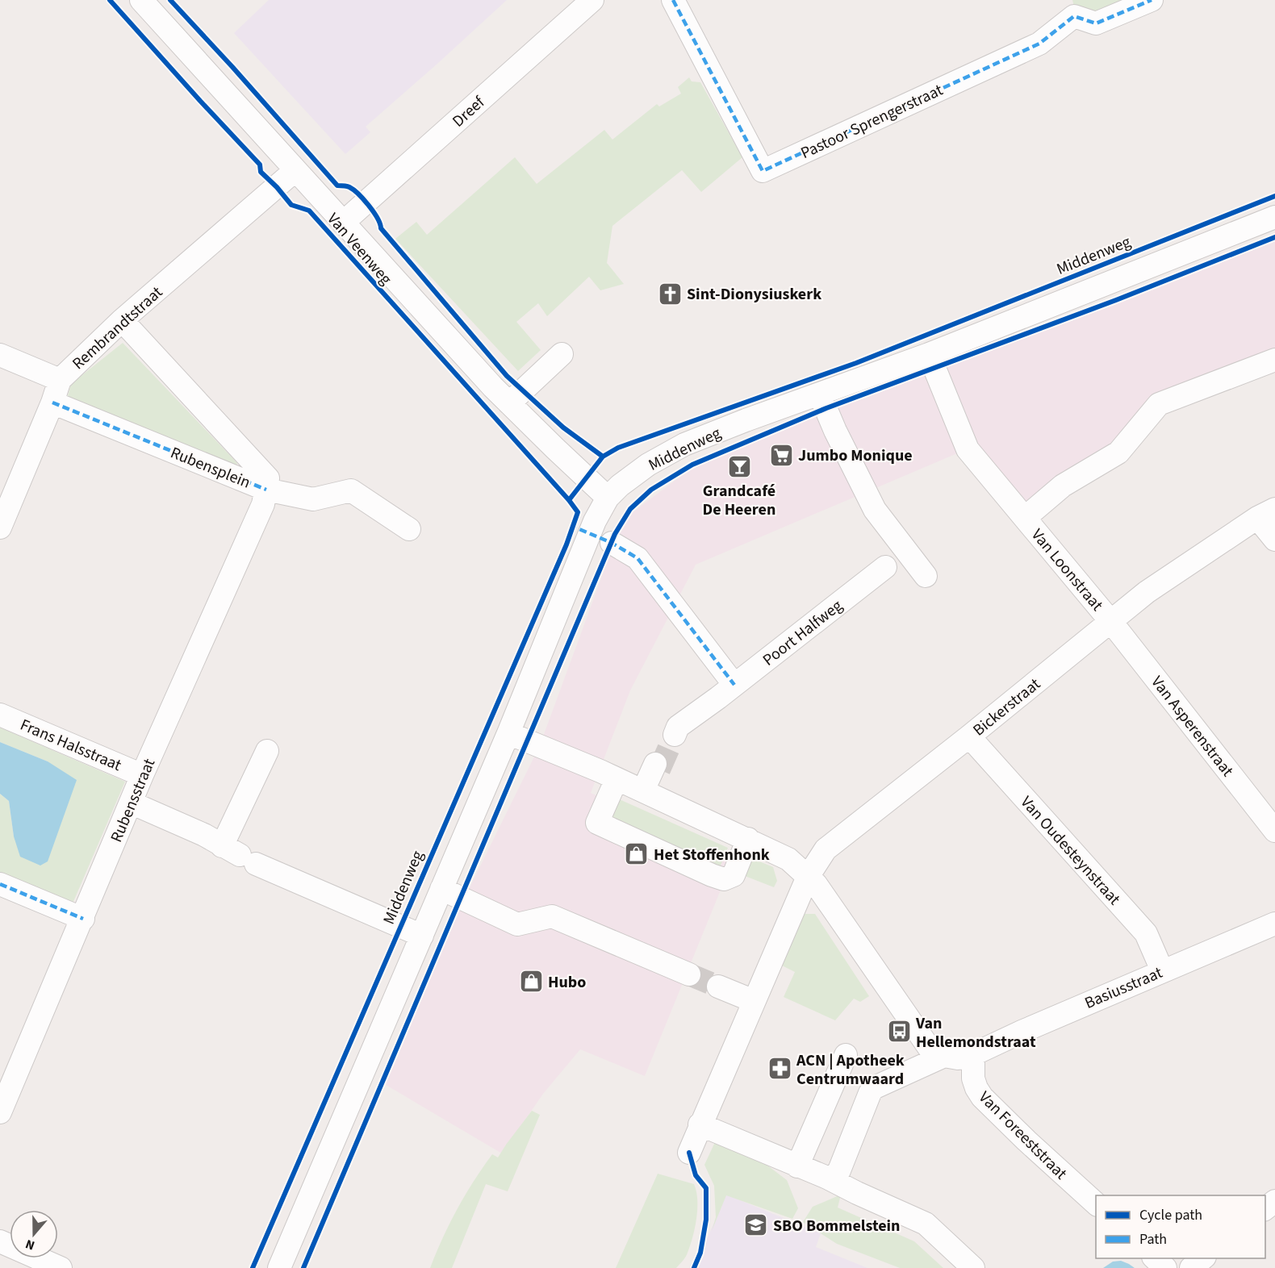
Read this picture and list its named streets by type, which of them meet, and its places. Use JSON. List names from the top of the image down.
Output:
{
  "streets": {
    "street": [
      "Dreef",
      "Pastoor Sprengerstraat",
      "Van Veenweg",
      "Middenweg",
      "Rembrandtstraat",
      "Rubensplein",
      "Van Loonstraat",
      "Poort Halfweg",
      "Bickerstraat",
      "Van Asperenstraat",
      "Frans Halsstraat",
      "Rubensstraat",
      "Van Oudesteynstraat",
      "Basiusstraat",
      "Van Foreeststraat"
    ]
  },
  "crossings": [
    ["Dreef", "Van Veenweg"],
    ["Van Veenweg", "Middenweg"],
    ["Van Veenweg", "Rembrandtstraat"],
    ["Middenweg", "Van Loonstraat"],
    ["Rembrandtstraat", "Rubensplein"],
    ["Rubensplein", "Rubensstraat"],
    ["Van Loonstraat", "Bickerstraat"],
    ["Van Loonstraat", "Van Asperenstraat"],
    ["Bickerstraat", "Van Asperenstraat"],
    ["Bickerstraat", "Van Oudesteynstraat"],
    ["Frans Halsstraat", "Rubensstraat"],
    ["Van Oudesteynstraat", "Basiusstraat"],
    ["Basiusstraat", "Van Foreeststraat"]
  ],
  "places": {
    "church": ["Sint-Dionysiuskerk"],
    "supermarket": ["Jumbo Monique"],
    "bar": ["Grandcafé De Heeren"],
    "shop": ["Het Stoffenhonk", "Hubo"],
    "bus stop": ["Van Hellemondstraat"],
    "pharmacy": ["ACN | Apotheek Centrumwaard"],
    "school or university": ["SBO Bommelstein"]
  },
  "legend": ["Cycle path", "Path"],
  "north": "bottom"
}
